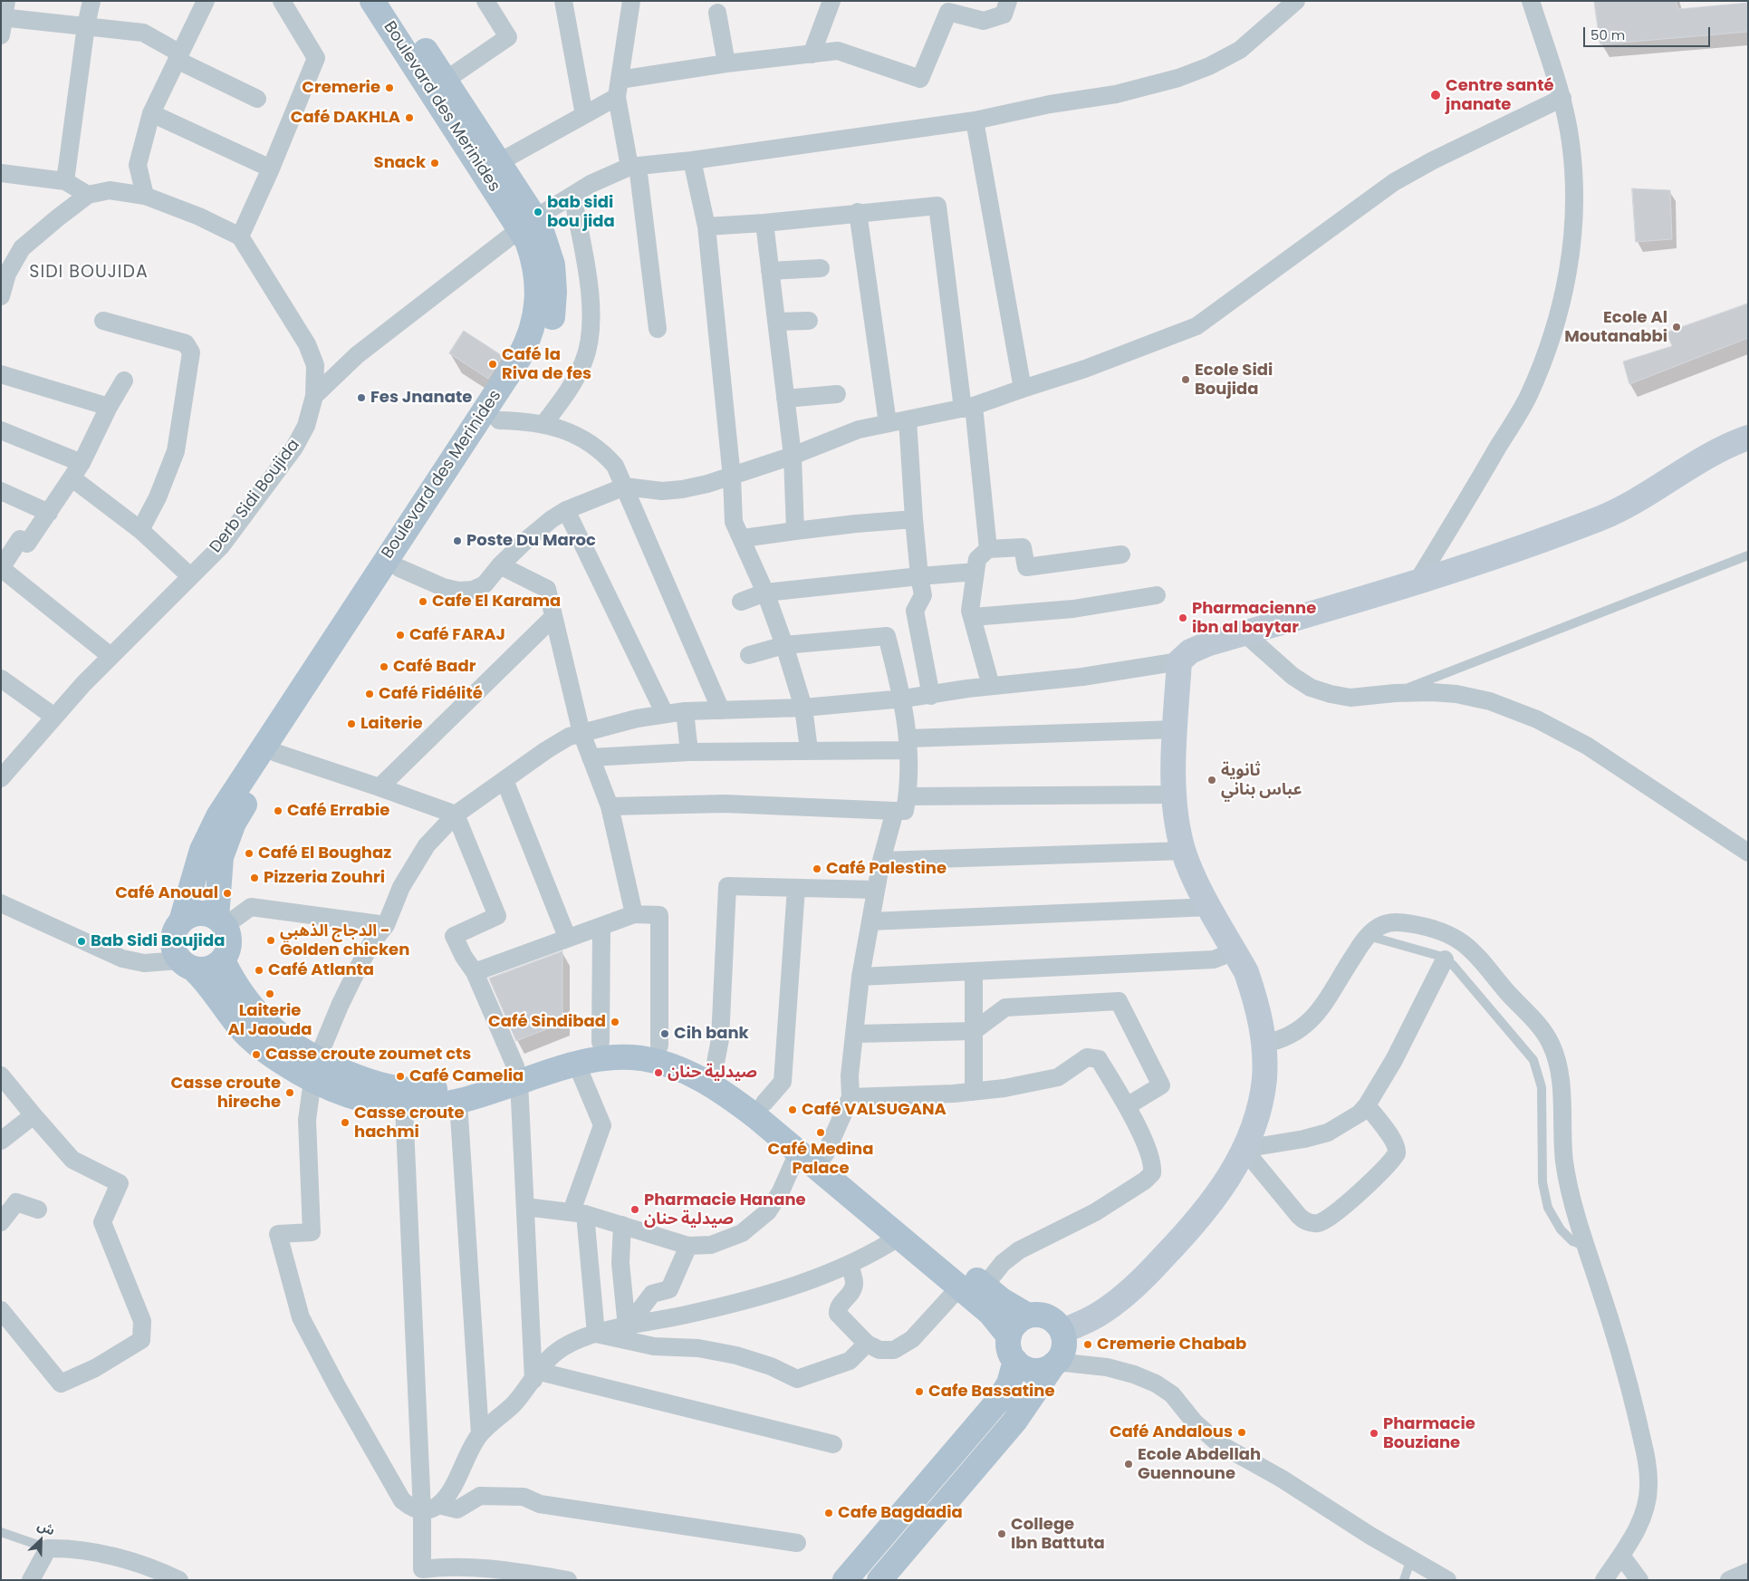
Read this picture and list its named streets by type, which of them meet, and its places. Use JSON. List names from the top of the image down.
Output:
{
  "streets": {
    "main road": ["Boulevard des Merinides"],
    "street": ["Derb Sidi Boujida"]
  },
  "districts": ["SIDI BOUJIDA"],
  "places": [
    "Cremerie",
    "Centre santé jnanate",
    "Café DAKHLA",
    "Snack",
    "bab sidi bou jida",
    "Ecole Al Moutanabbi",
    "Café la Riva de fes",
    "Ecole Sidi Boujida",
    "Fes Jnanate",
    "Poste Du Maroc",
    "Cafe El Karama",
    "Pharmacienne ibn al baytar",
    "Café FARAJ",
    "Café Badr",
    "Café Fidélité",
    "Laiterie",
    "ثانوية عباس بناني",
    "Café Errabie",
    "Café El Boughaz",
    "Café Palestine",
    "Pizzeria Zouhri",
    "Café Anoual",
    "الدجاج الذهبي - Golden chicken",
    "Bab Sidi Boujida",
    "Café Atlanta",
    "Laiterie Al Jaouda",
    "Café Sindibad",
    "Cih bank",
    "Casse croute zoumet cts",
    "صيدلية حنان",
    "Café Camelia",
    "Casse croute hireche",
    "Café VALSUGANA",
    "Casse croute hachmi",
    "Café Medina Palace",
    "Pharmacie Hanane صيدلية حنان",
    "Cremerie Chabab",
    "Cafe Bassatine",
    "Café Andalous",
    "Pharmacie Bouziane",
    "Ecole Abdellah Guennoune",
    "Cafe Bagdadia",
    "College Ibn Battuta"
  ],
  "scale_bar": "50 m",
  "north": "top right"
}
